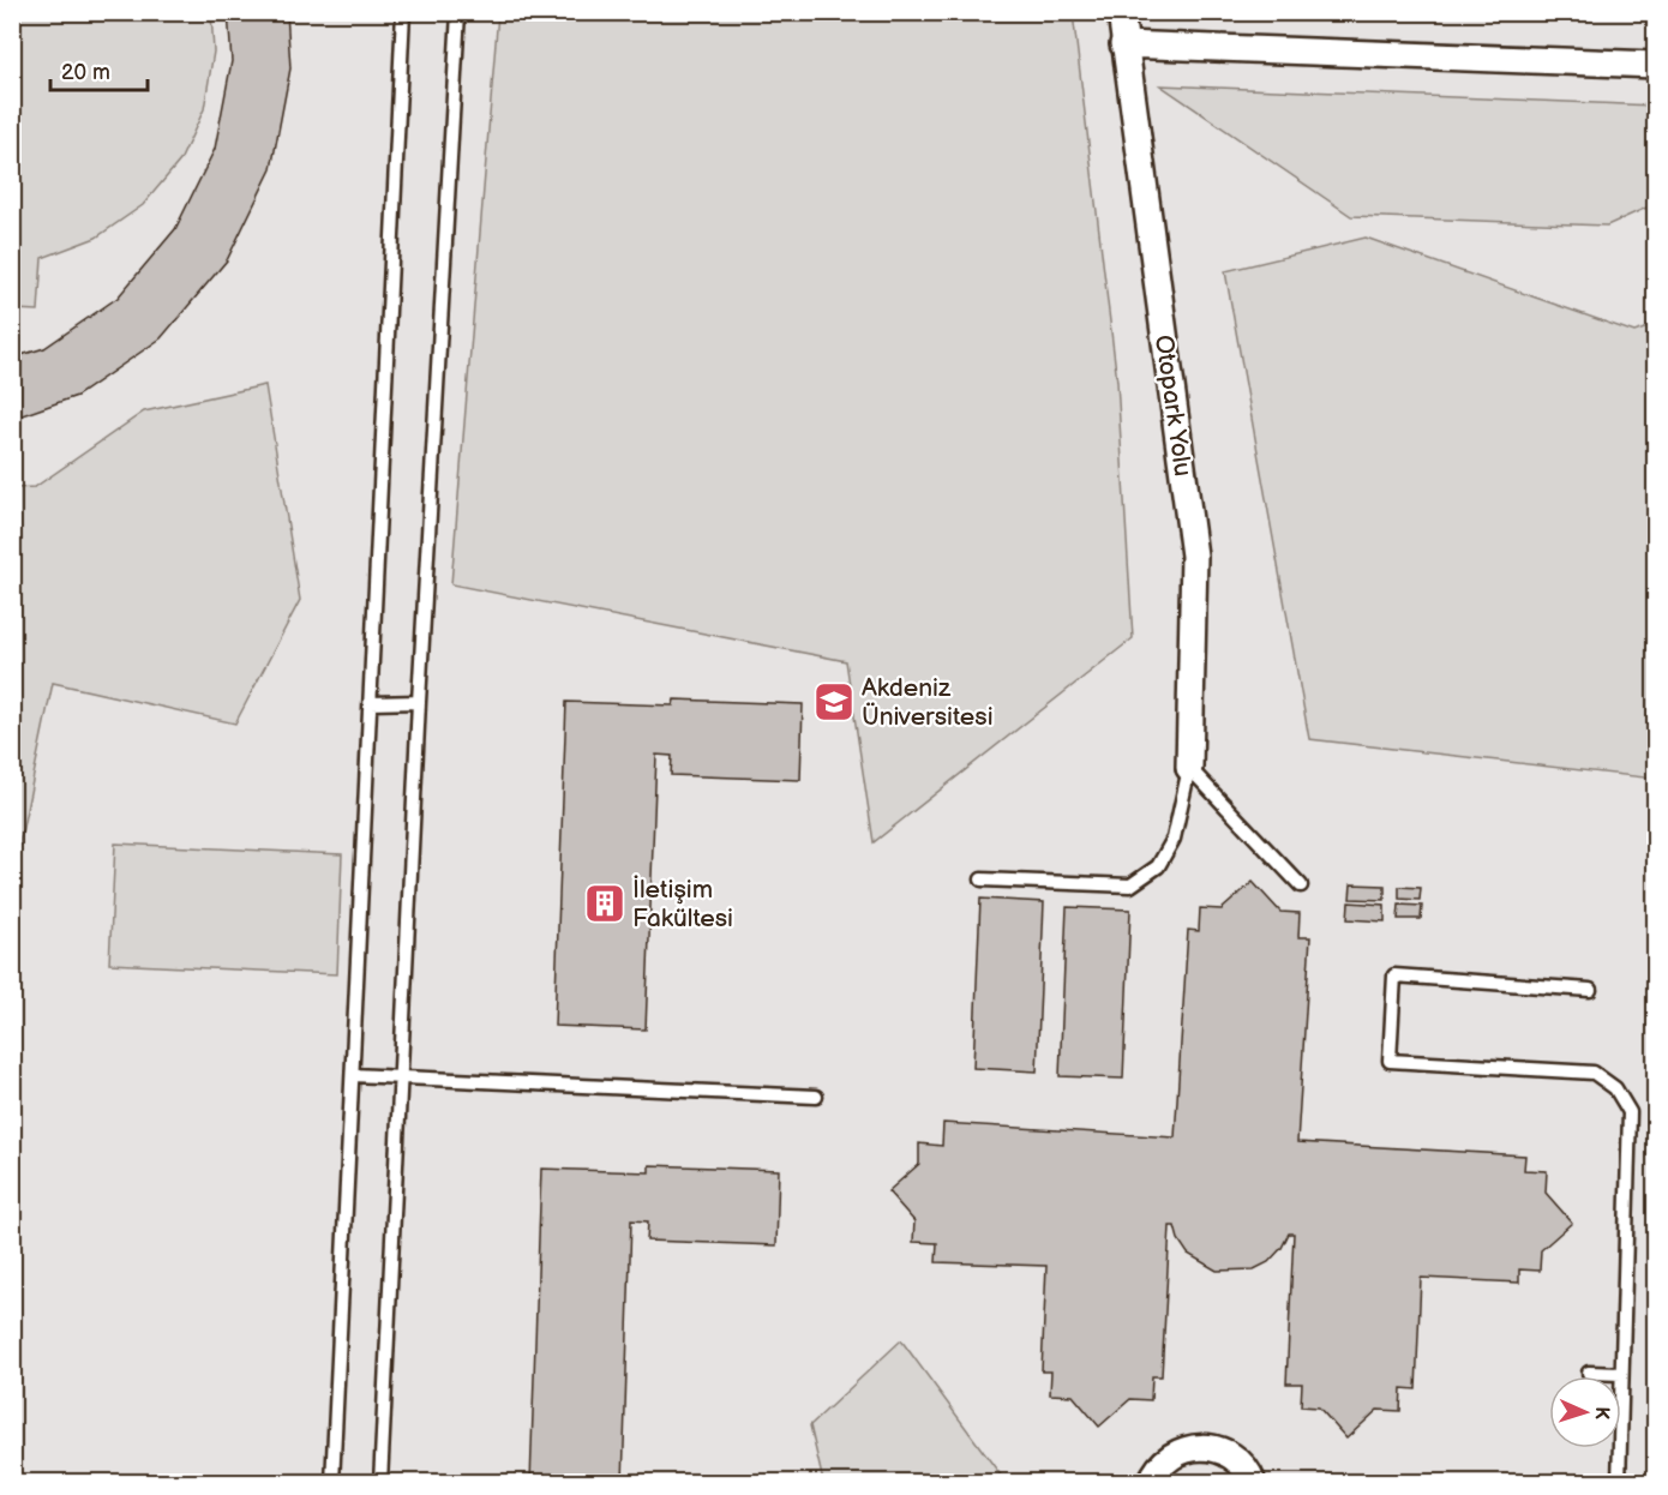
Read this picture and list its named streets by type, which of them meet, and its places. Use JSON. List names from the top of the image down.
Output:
{
  "streets": {
    "street": ["Otopark Yolu"]
  },
  "places": {
    "school or university": ["Akdeniz Üniversitesi"],
    "building": ["İletişim Fakültesi"]
  },
  "scale_bar": "20 m",
  "north": "right"
}
